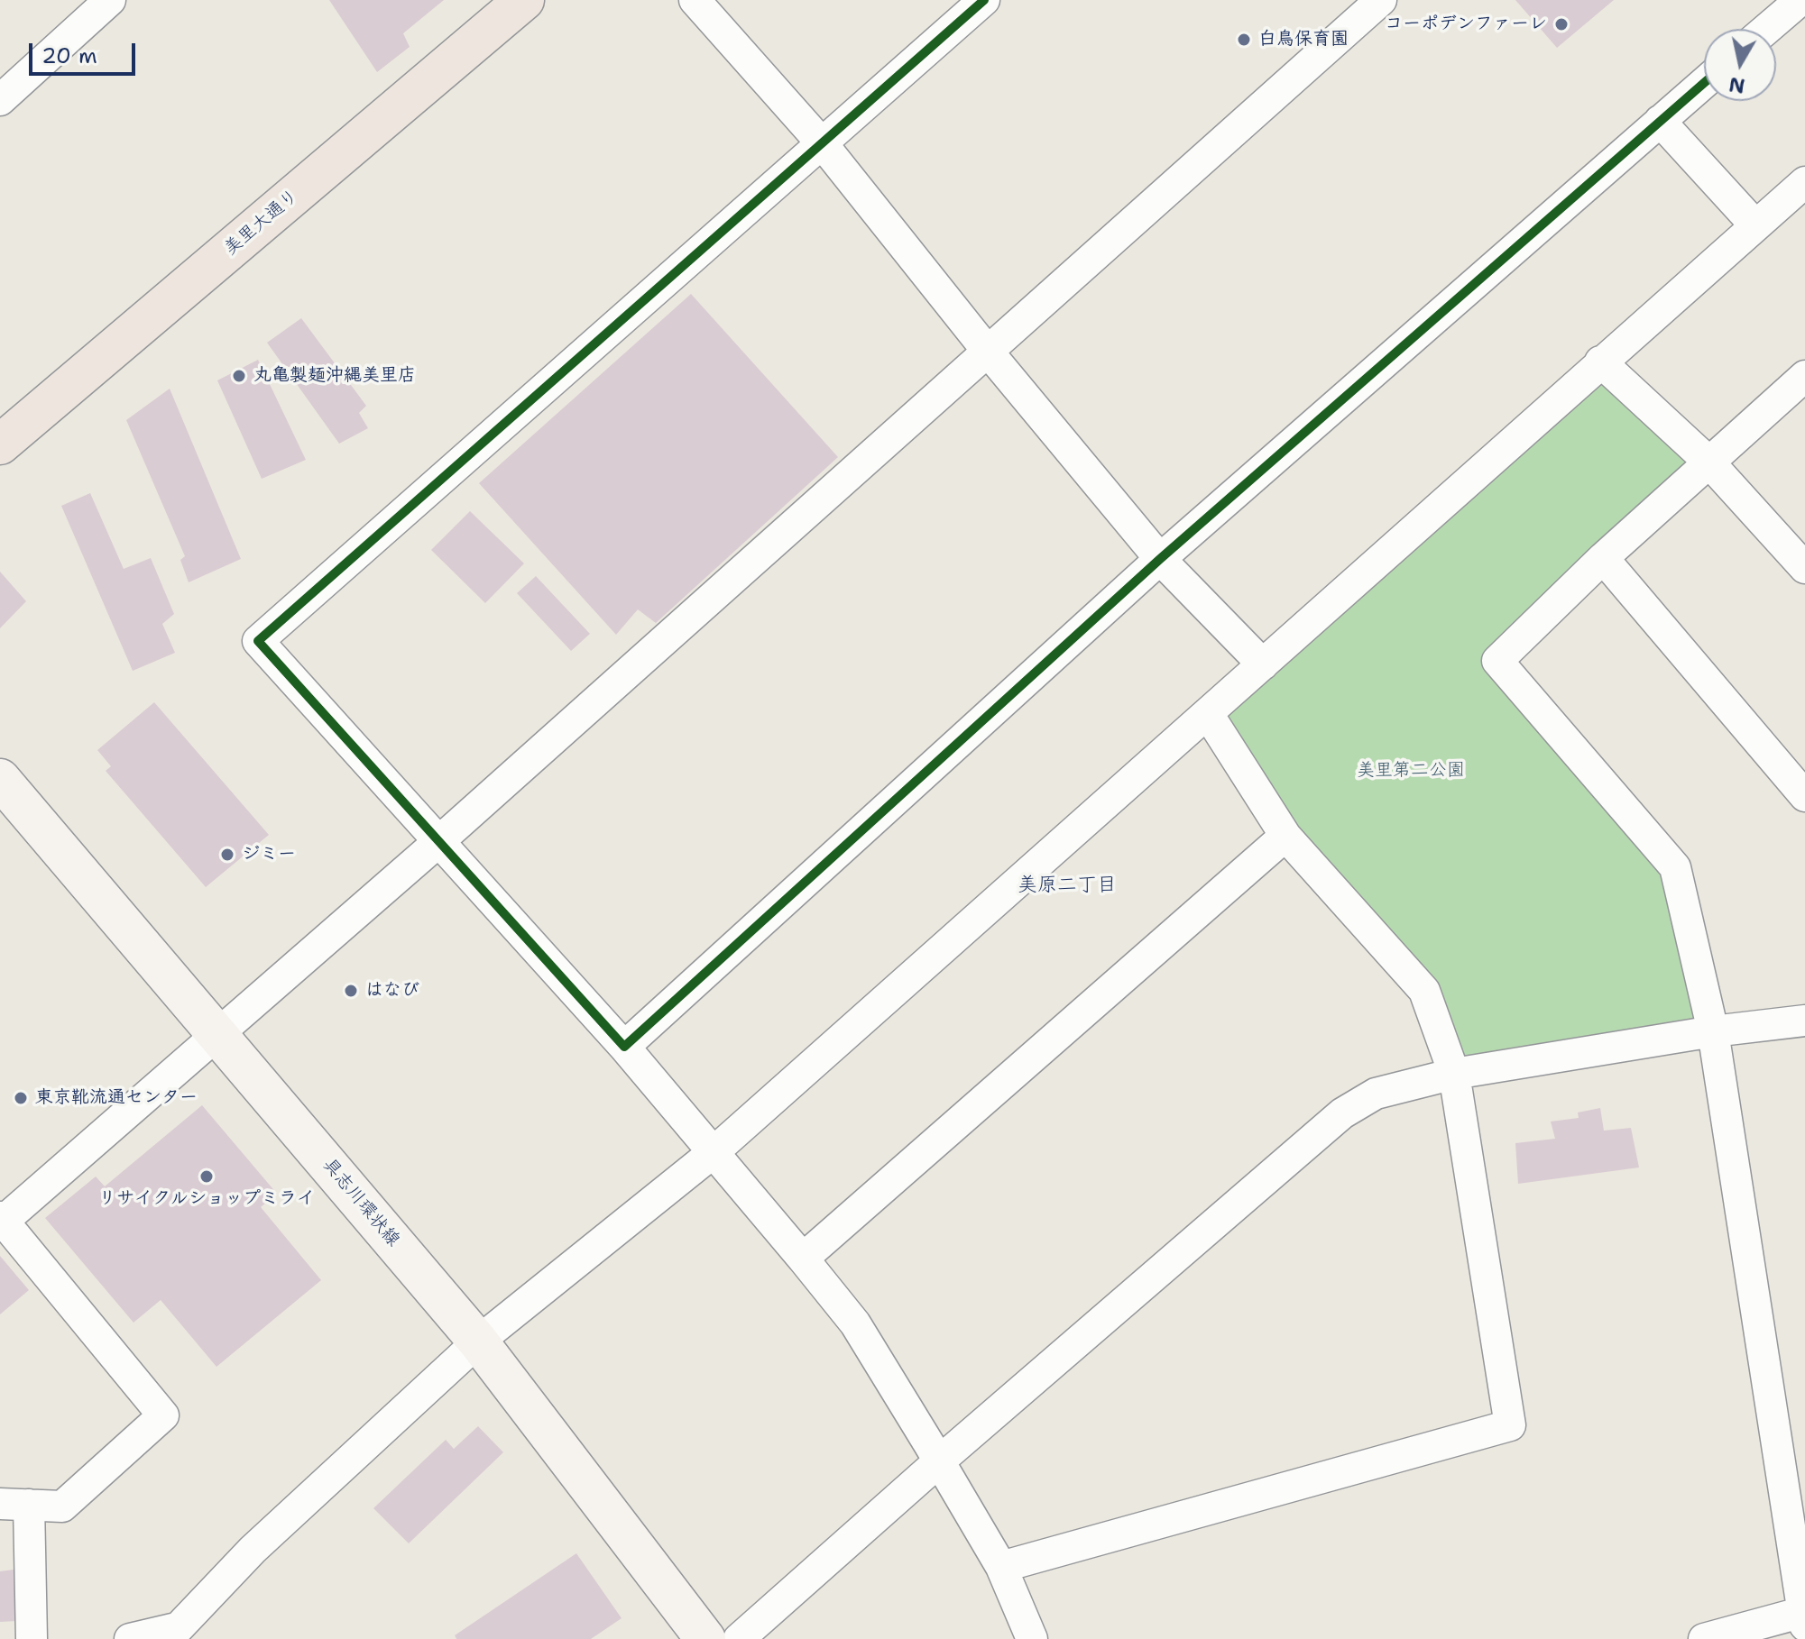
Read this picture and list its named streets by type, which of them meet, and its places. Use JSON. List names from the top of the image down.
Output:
{
  "streets": {
    "main road": ["美里大通り", "具志川環状線"]
  },
  "districts": ["美原二丁目"],
  "parks": ["美里第二公園"],
  "places": [
    "コーポデンファーレ",
    "白鳥保育園",
    "丸亀製麺沖縄美里店",
    "ジミー",
    "はなび",
    "東京靴流通センター",
    "リサイクルショップミライ"
  ],
  "scale_bar": "20 m",
  "north": "bottom"
}
